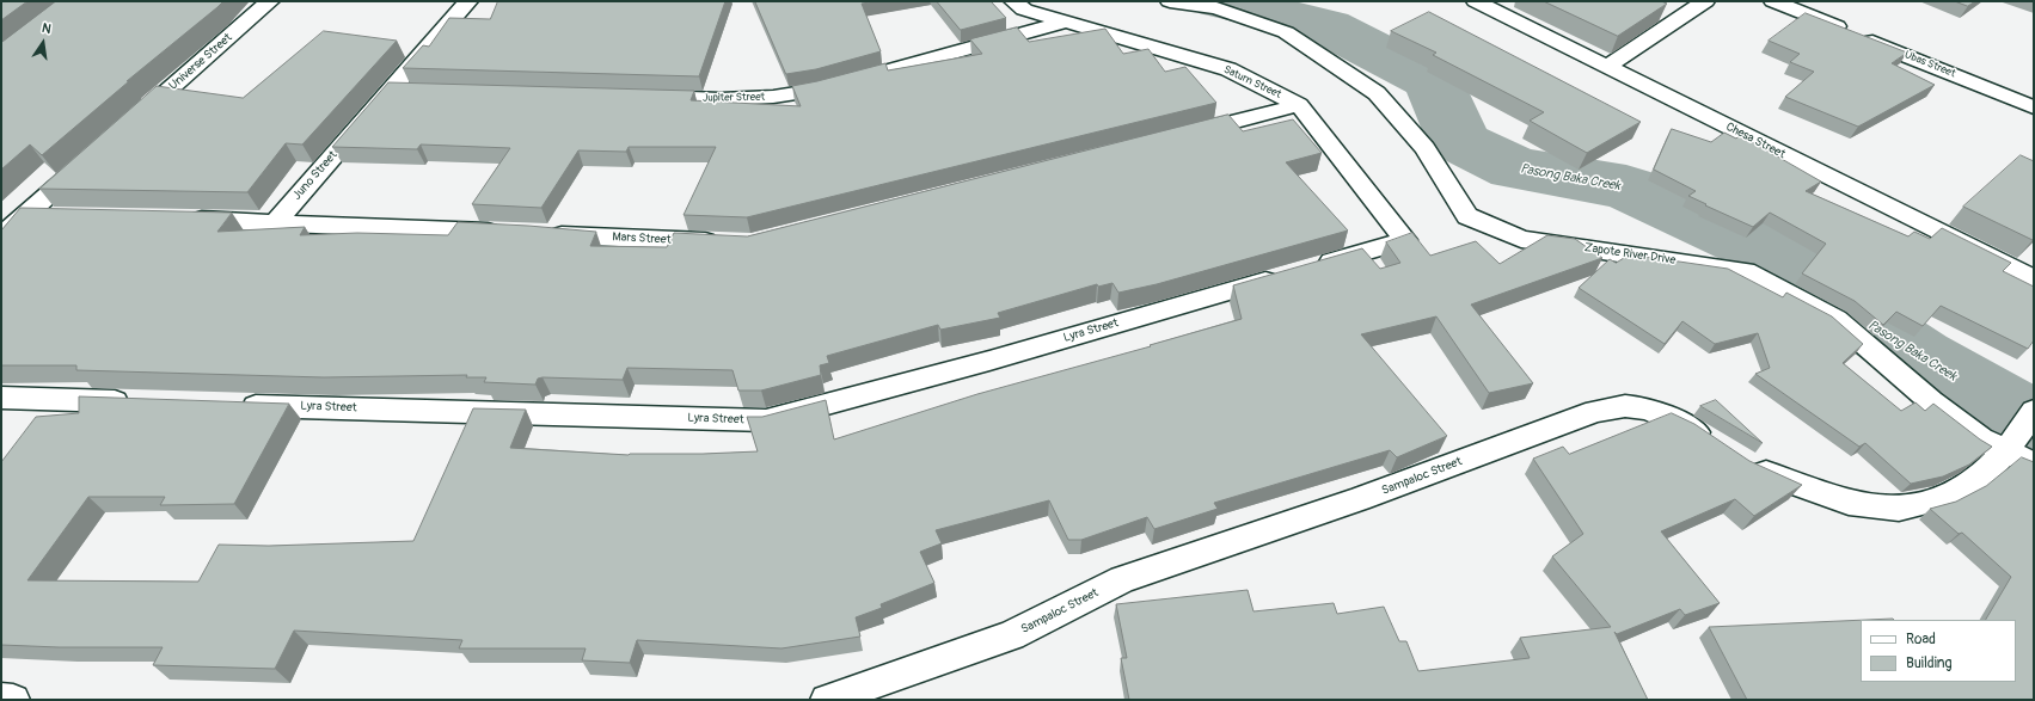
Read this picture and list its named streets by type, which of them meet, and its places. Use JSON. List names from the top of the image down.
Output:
{
  "streets": {
    "street": [
      "Universe Street",
      "Ubas Street",
      "Saturn Street",
      "Jupiter Street",
      "Chesa Street",
      "Juno Street",
      "Mars Street",
      "Zapote River Drive",
      "Lyra Street",
      "Sampaloc Street"
    ]
  },
  "crossings": [
    ["Saturn Street", "Jupiter Street"],
    ["Saturn Street", "Lyra Street"]
  ],
  "water": ["Pasong Baka Creek"],
  "legend": ["Road", "Building"],
  "north": "top"
}
